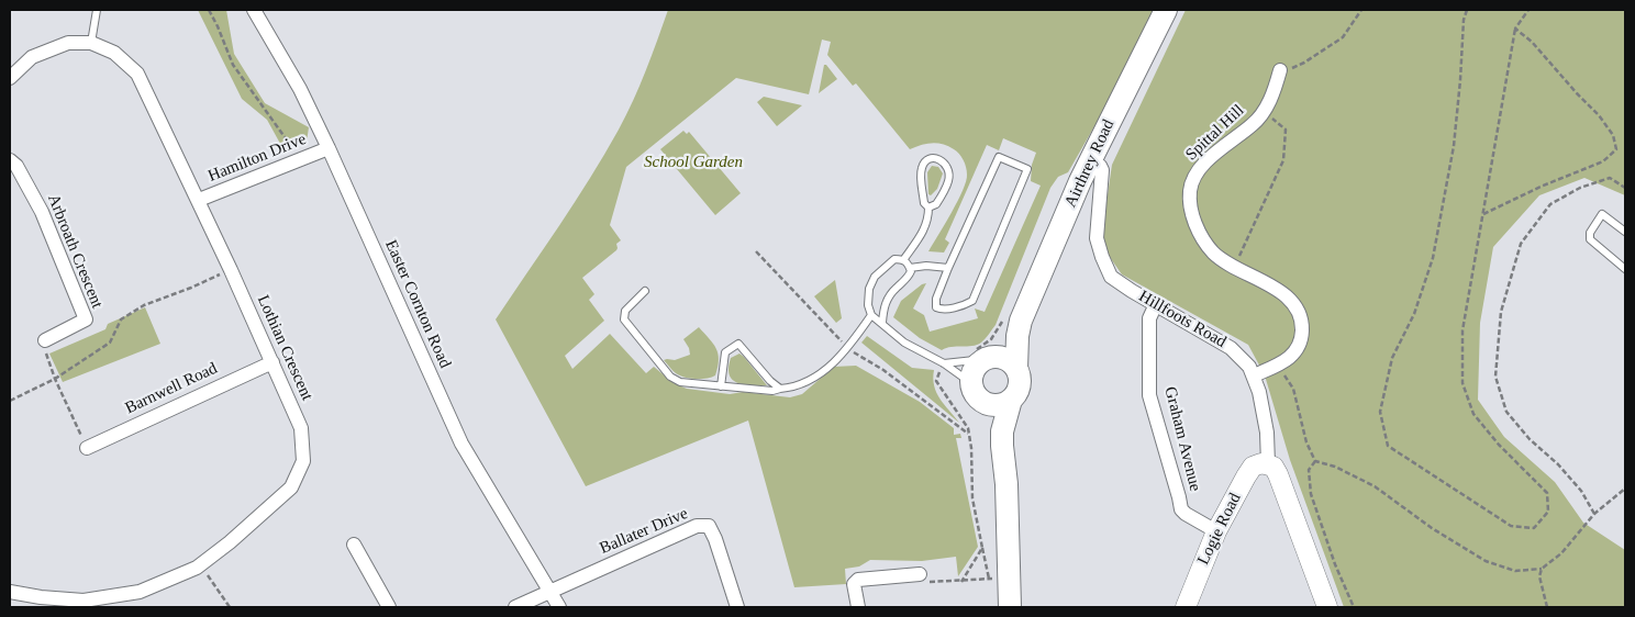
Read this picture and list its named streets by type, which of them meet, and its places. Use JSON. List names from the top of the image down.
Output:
{
  "streets": {
    "main road": ["Airthrey Road", "Logie Road"],
    "street": [
      "Spittal Hill",
      "Hamilton Drive",
      "Arbroath Crescent",
      "Easter Cornton Road",
      "Hillfoots Road",
      "Lothian Crescent",
      "Barnwell Road",
      "Graham Avenue",
      "Ballater Drive"
    ]
  },
  "crossings": [
    ["Spittal Hill", "Hillfoots Road"],
    ["Hamilton Drive", "Easter Cornton Road"],
    ["Hamilton Drive", "Lothian Crescent"],
    ["Airthrey Road", "Hillfoots Road"],
    ["Easter Cornton Road", "Ballater Drive"],
    ["Hillfoots Road", "Graham Avenue"],
    ["Hillfoots Road", "Logie Road"],
    ["Lothian Crescent", "Barnwell Road"],
    ["Graham Avenue", "Logie Road"]
  ],
  "parks": ["School Garden"]
}
